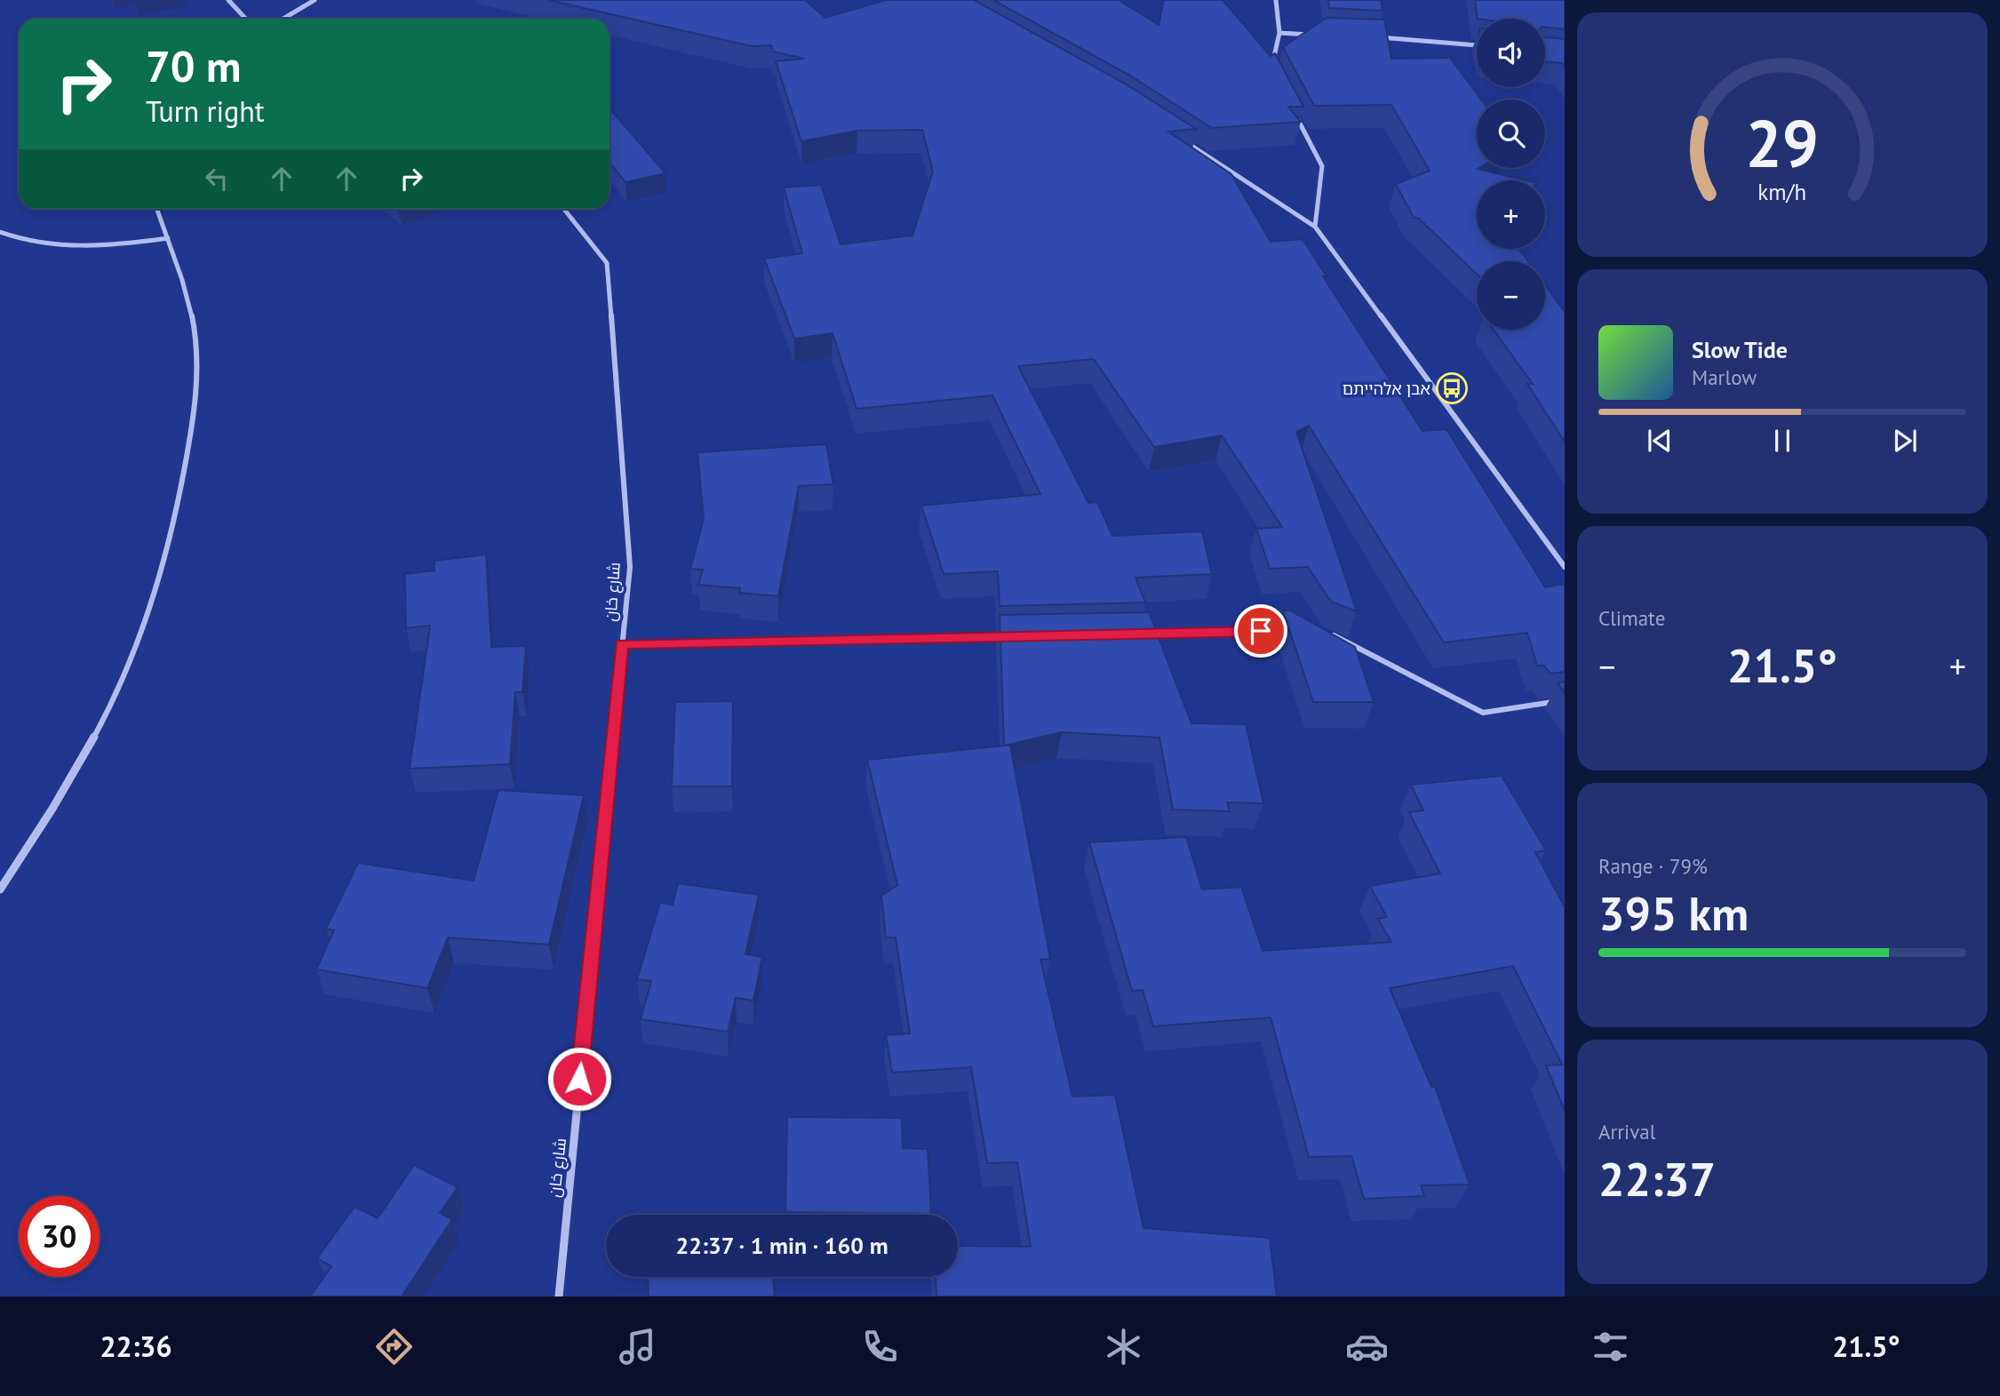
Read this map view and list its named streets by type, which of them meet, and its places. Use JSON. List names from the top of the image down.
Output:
{
  "streets": {
    "street": ["شارع خان"]
  },
  "places": {
    "bus stop": ["אבן אלהייתם"]
  },
  "page": {
    "map_buttons": ["+", "−"],
    "turn": ["70 m", "Turn right"],
    "song": ["Slow Tide", "Marlow"],
    "tile": [
      "Climate",
      ["Range · 79%", "395 km"],
      ["Arrival", "22:37"]
    ],
    "heat": ["−", "21.5°", "+"],
    "limit": "30",
    "trip": "22:37 · 1 min · 160 m",
    "tabs": ["22:36", "21.5°"],
    "gauge": ["29", "km/h"]
  }
}
